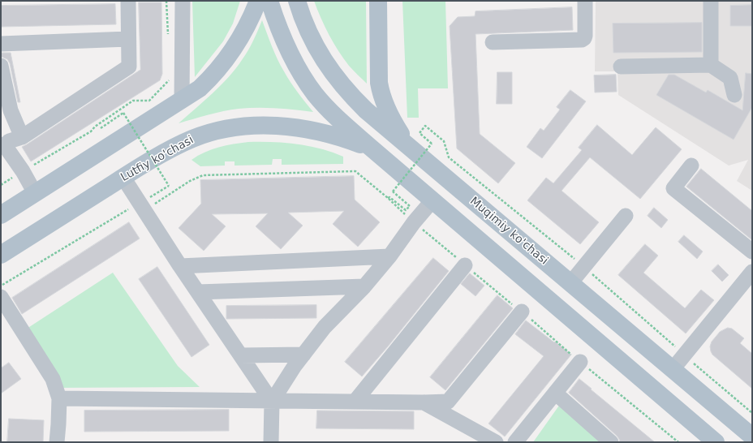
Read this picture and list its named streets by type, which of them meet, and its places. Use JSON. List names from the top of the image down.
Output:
{
  "streets": {
    "main road": ["Lutfiy ko'chasi", "Muqimiy ko'chasi"]
  }
}
